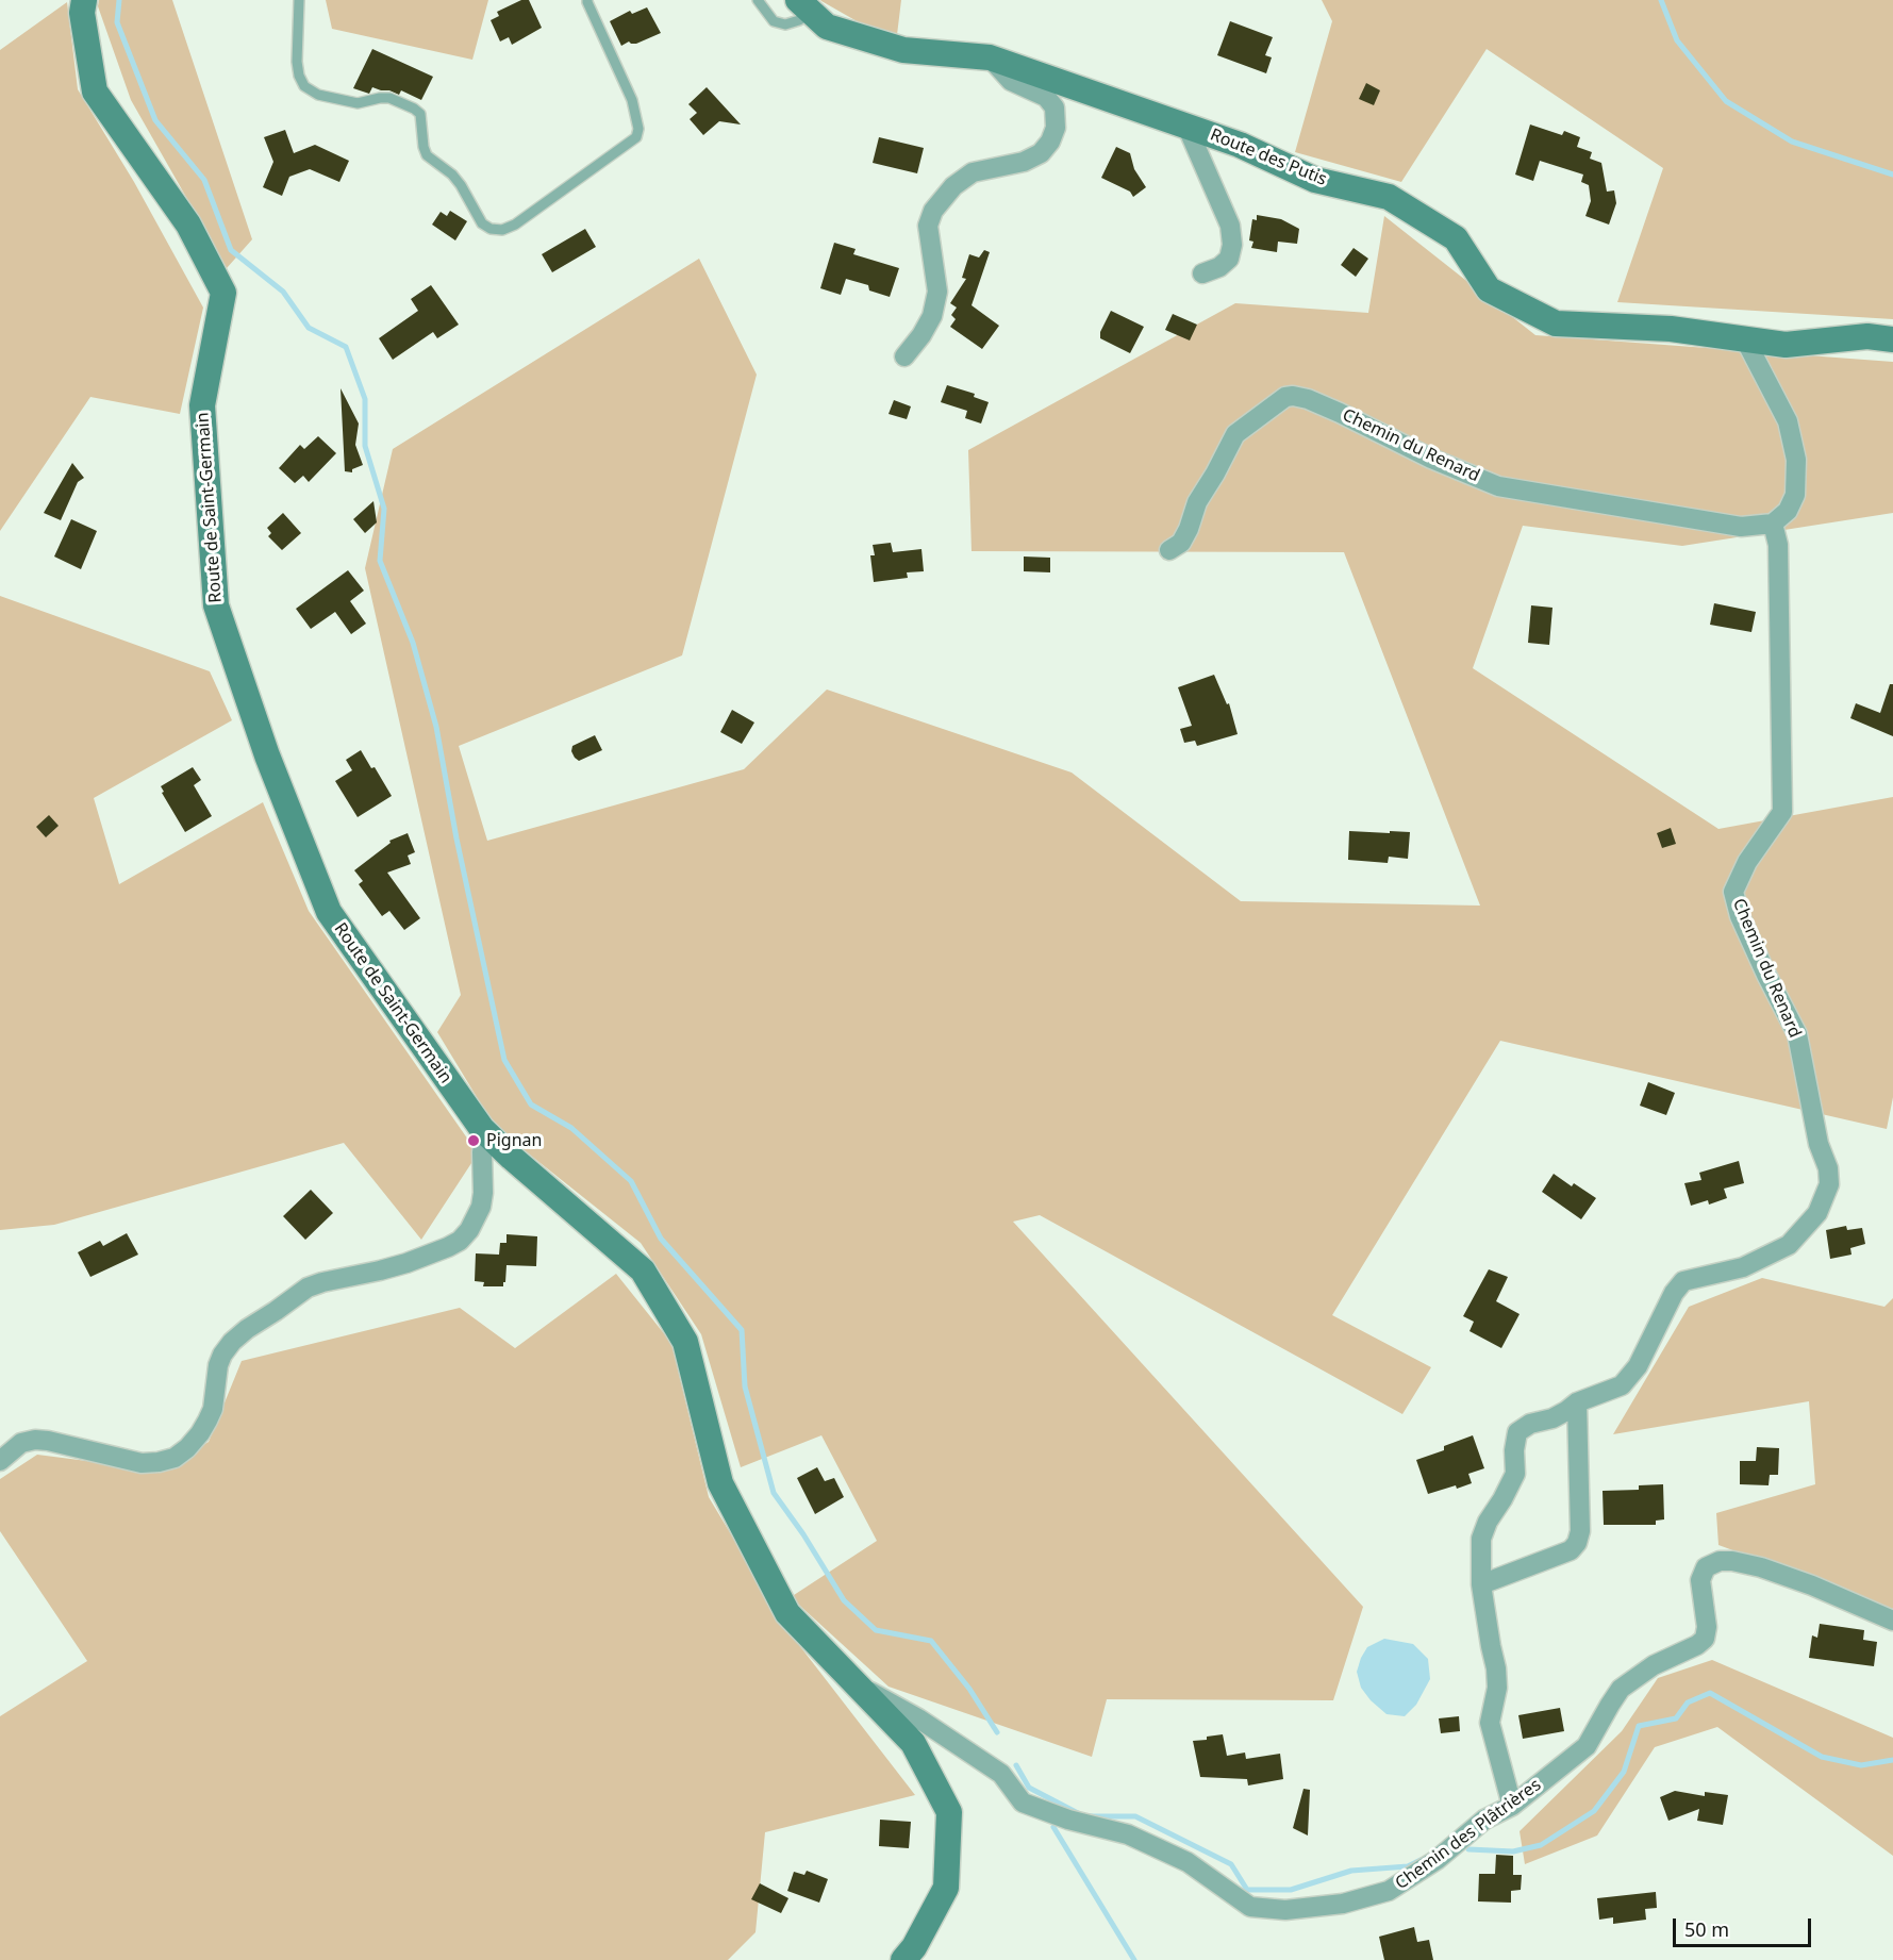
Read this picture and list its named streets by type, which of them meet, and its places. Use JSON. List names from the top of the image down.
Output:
{
  "streets": {
    "street": [
      "Route des Putis",
      "Chemin du Renard",
      "Route de Saint-Germain",
      "Chemin des Plâtrières"
    ]
  },
  "crossings": [
    ["Chemin du Renard", "Chemin des Plâtrières"],
    ["Route de Saint-Germain", "Chemin des Plâtrières"]
  ],
  "places": ["Pignan"],
  "scale_bar": "50 m"
}
